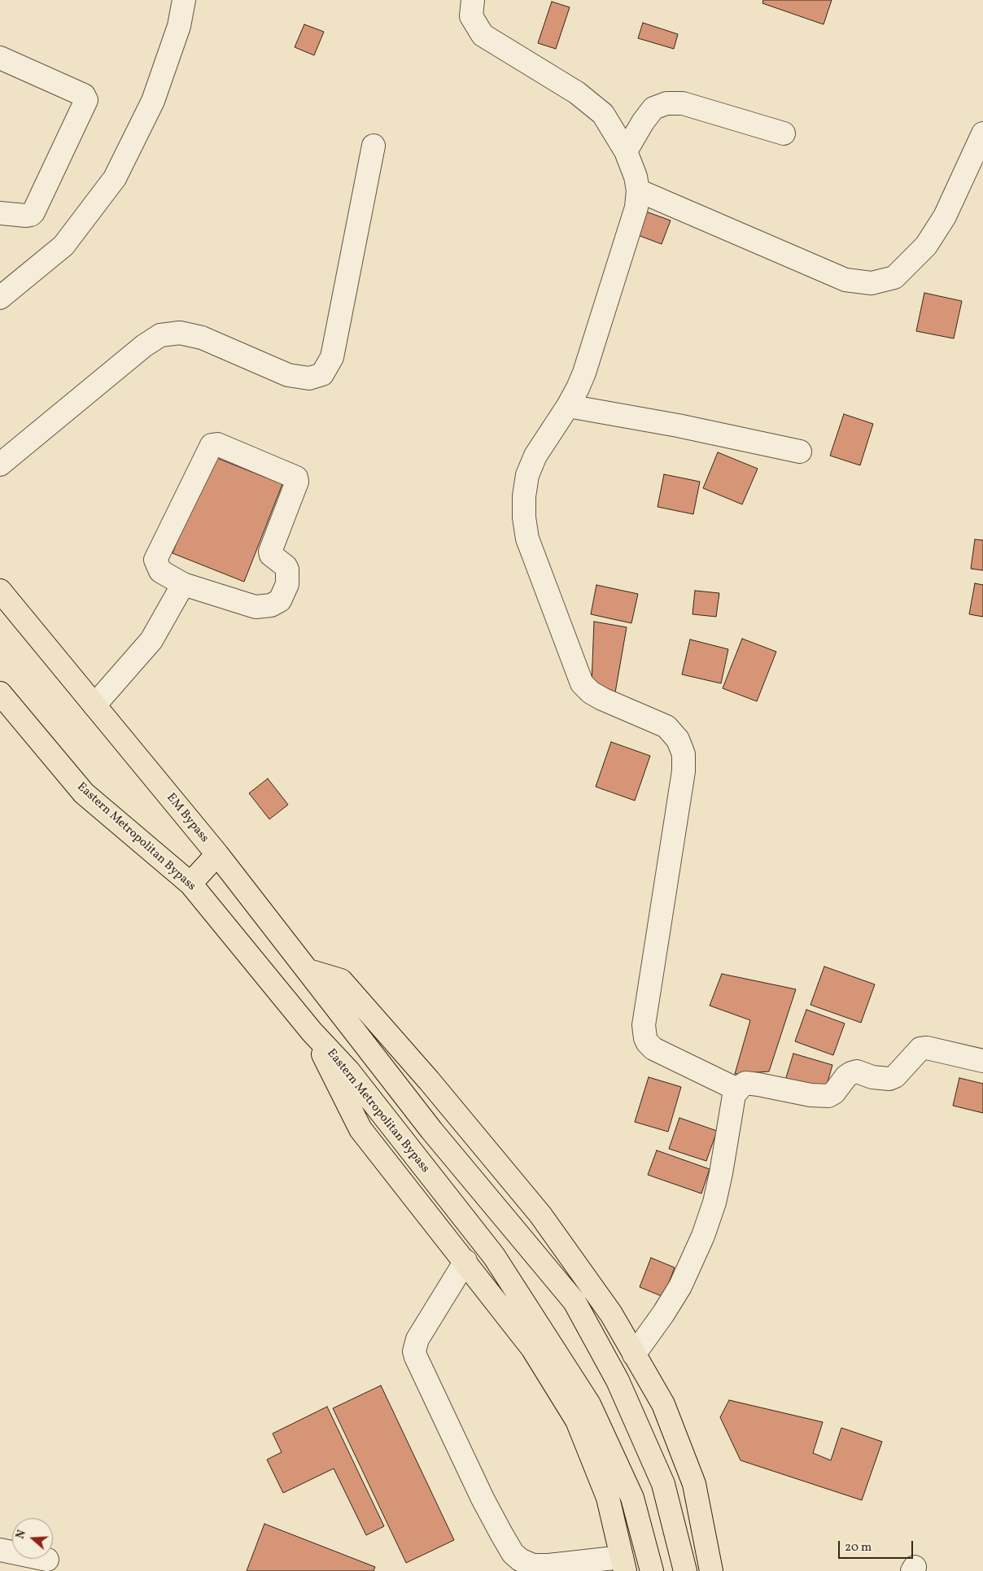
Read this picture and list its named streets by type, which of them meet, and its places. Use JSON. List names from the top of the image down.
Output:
{
  "streets": {
    "main road": ["EM Bypass", "Eastern Metropolitan Bypass"]
  },
  "scale_bar": "20 m",
  "north": "left"
}
